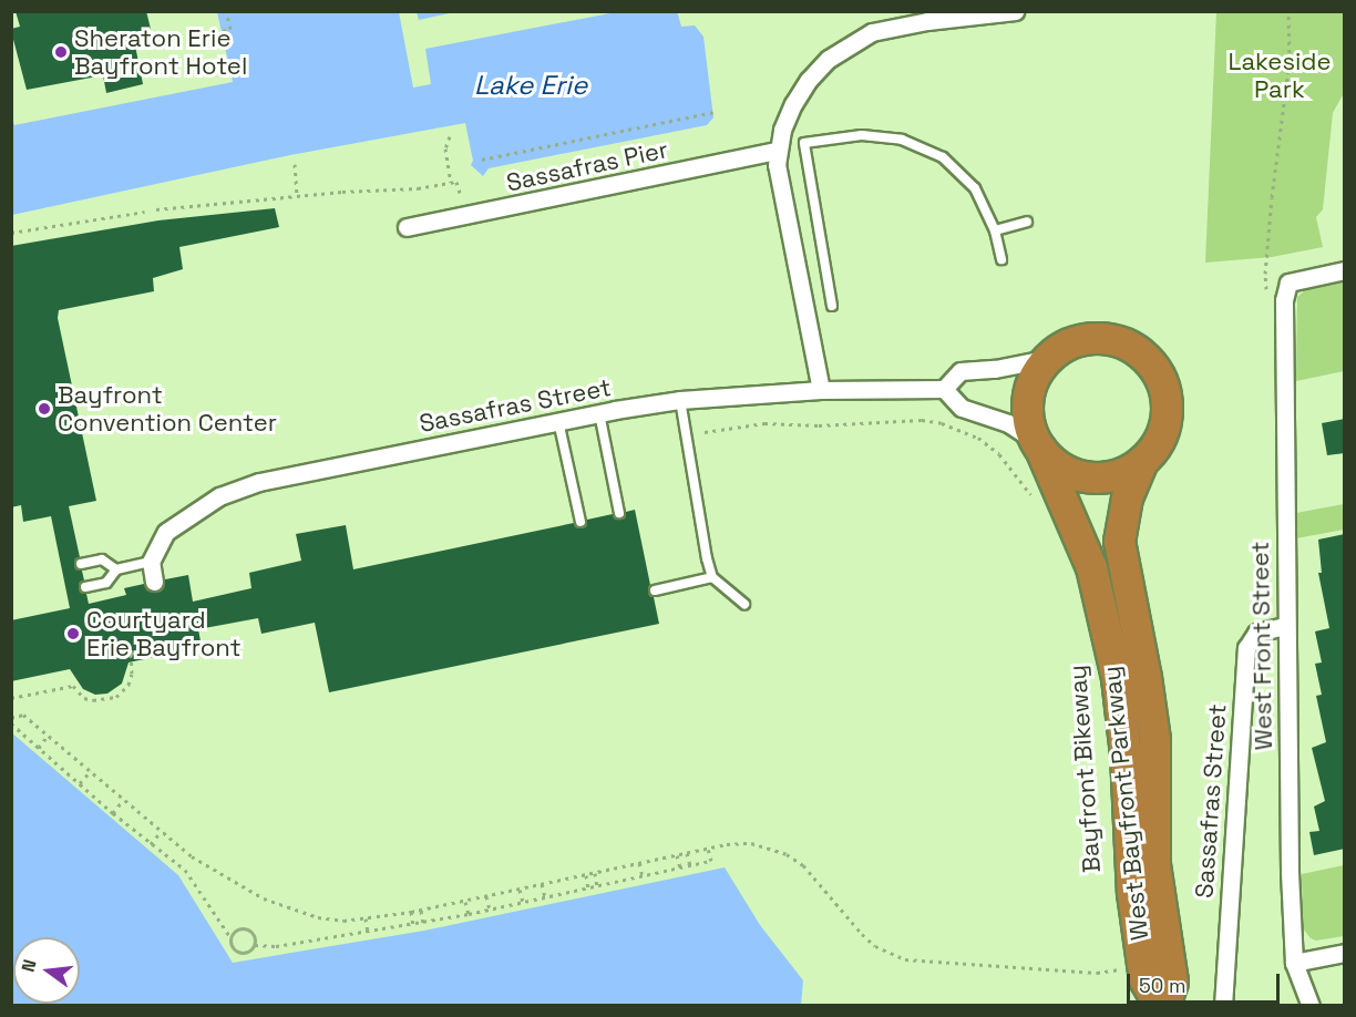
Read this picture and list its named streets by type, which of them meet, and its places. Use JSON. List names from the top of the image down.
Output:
{
  "streets": {
    "highway": ["West Bayfront Parkway"],
    "street": ["Sassafras Pier", "Sassafras Street", "West Front Street"]
  },
  "crossings": [
    ["Sassafras Street", "West Front Street"]
  ],
  "water": ["Lake Erie"],
  "parks": ["Lakeside Park"],
  "places": ["Sheraton Erie Bayfront Hotel", "Bayfront Convention Center", "Courtyard Erie Bayfront"],
  "scale_bar": "50 m",
  "north": "left"
}
